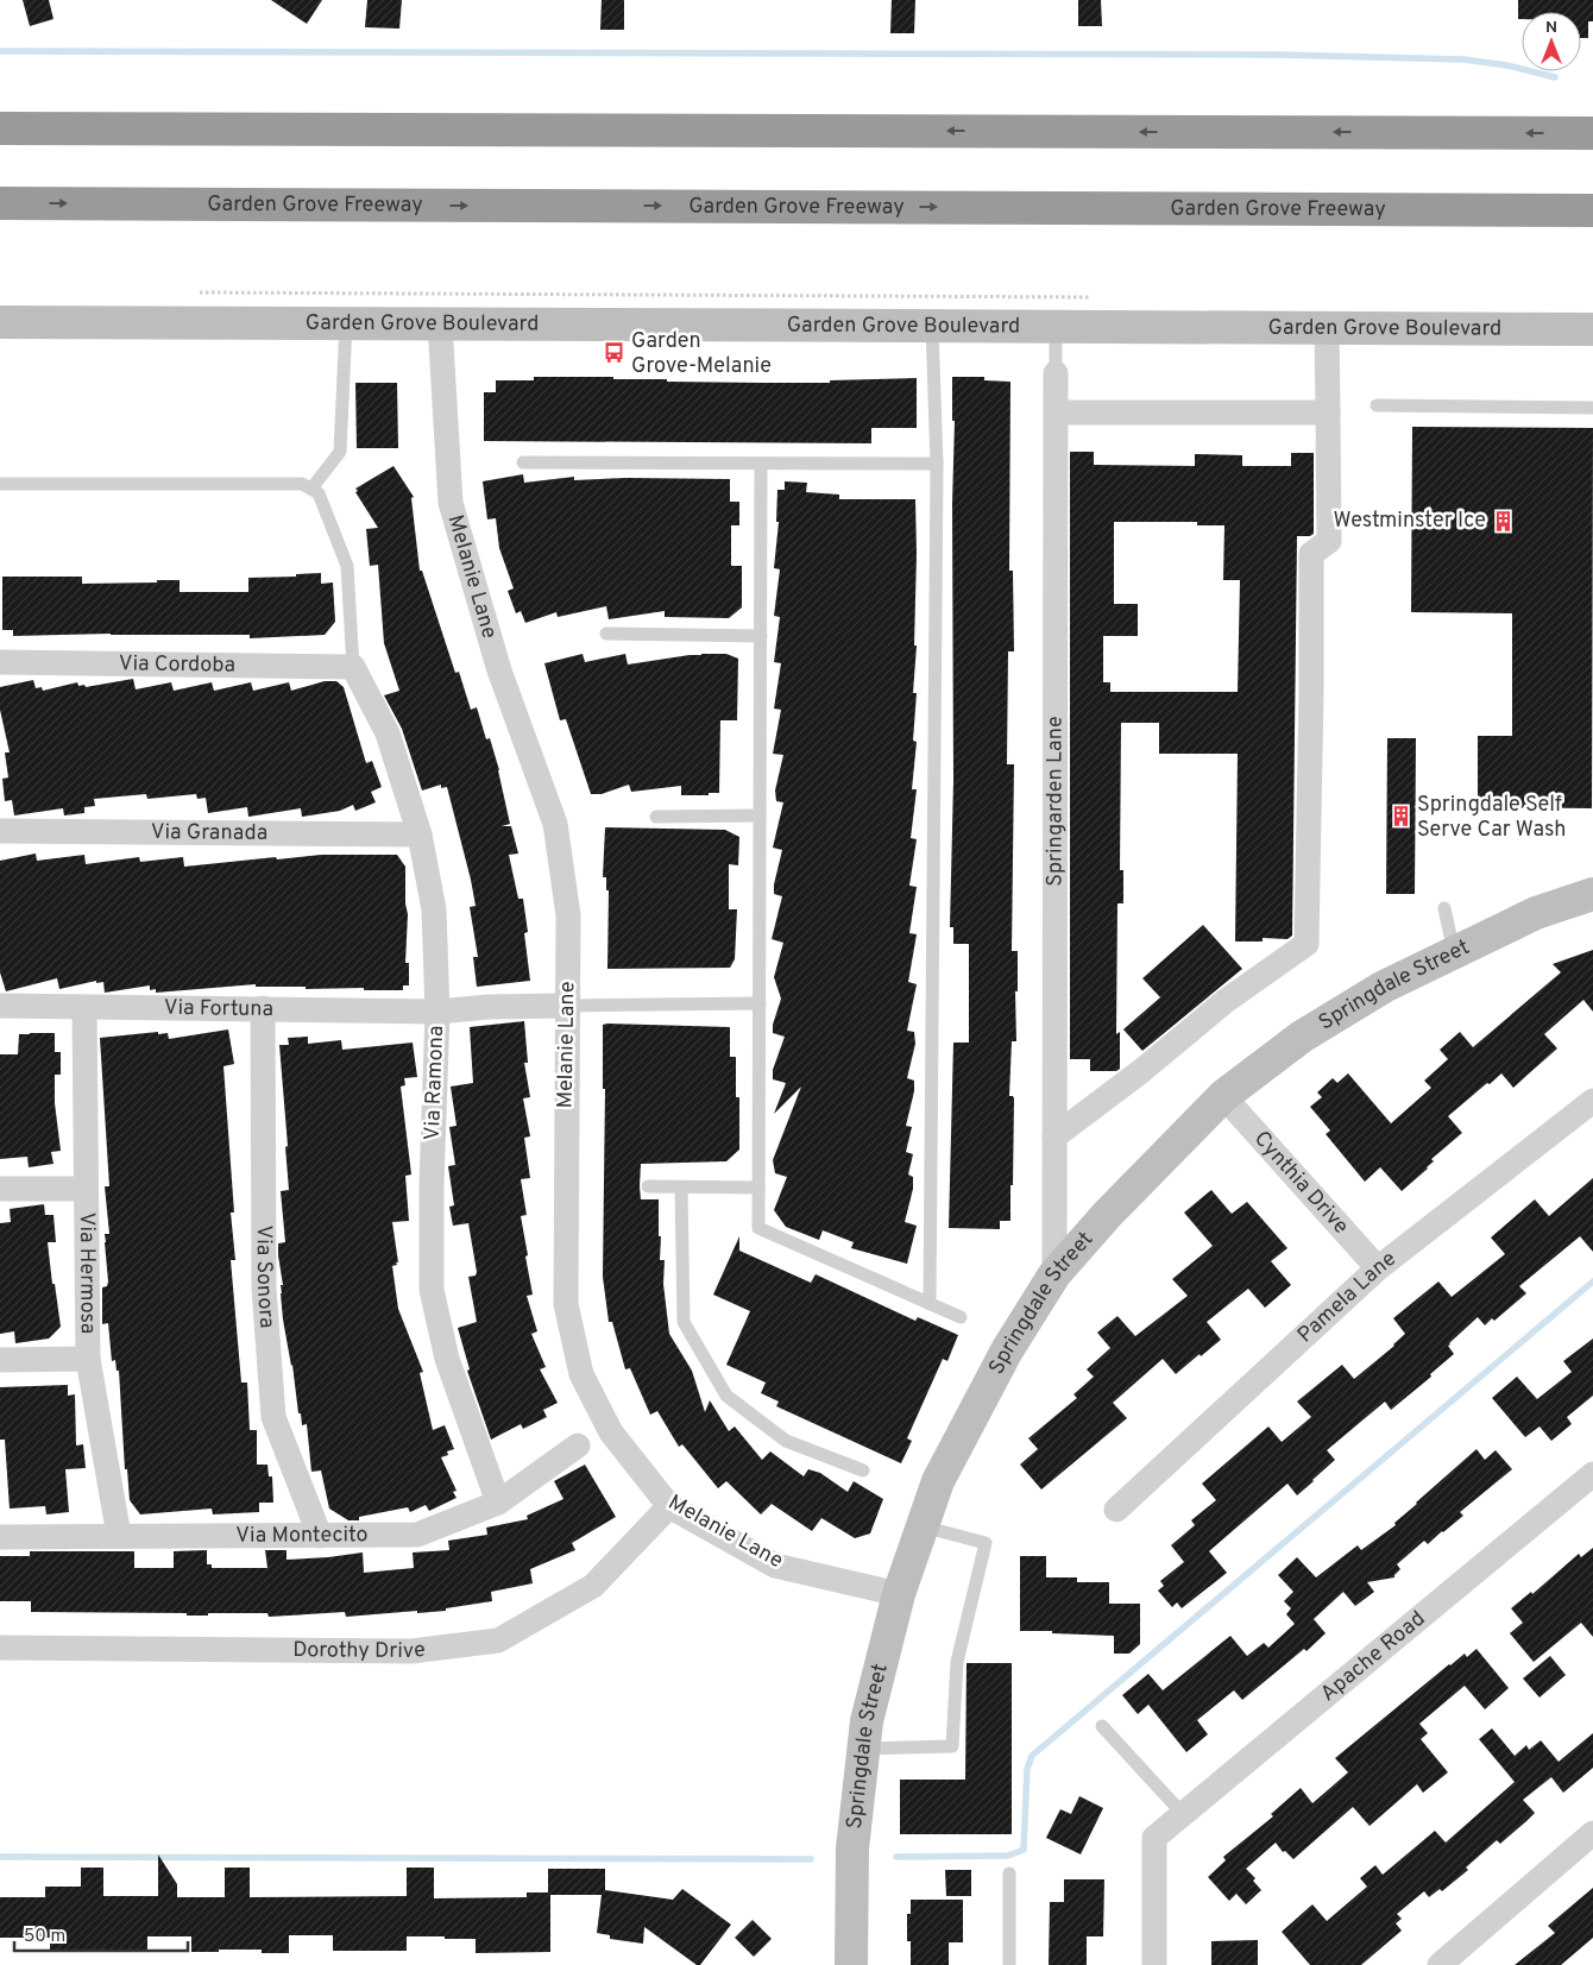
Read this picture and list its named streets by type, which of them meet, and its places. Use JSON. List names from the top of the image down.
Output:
{
  "streets": {
    "highway": ["Garden Grove Freeway"],
    "main road": ["Garden Grove Boulevard", "Springdale Street"],
    "street": [
      "Melanie Lane",
      "Via Cordoba",
      "Springarden Lane",
      "Via Granada",
      "Via Fortuna",
      "Via Ramona",
      "Cynthia Drive",
      "Via Hermosa",
      "Via Sonora",
      "Pamela Lane",
      "Via Montecito",
      "Dorothy Drive",
      "Apache Road"
    ]
  },
  "crossings": [
    ["Garden Grove Boulevard", "Melanie Lane"],
    ["Garden Grove Boulevard", "Springarden Lane"],
    ["Melanie Lane", "Springdale Street"],
    ["Melanie Lane", "Via Fortuna"],
    ["Melanie Lane", "Dorothy Drive"],
    ["Via Cordoba", "Via Ramona"],
    ["Springarden Lane", "Springdale Street"],
    ["Via Granada", "Via Ramona"],
    ["Springdale Street", "Cynthia Drive"],
    ["Via Fortuna", "Via Ramona"],
    ["Via Fortuna", "Via Hermosa"],
    ["Via Fortuna", "Via Sonora"],
    ["Via Ramona", "Via Montecito"],
    ["Cynthia Drive", "Pamela Lane"],
    ["Via Hermosa", "Via Montecito"],
    ["Via Sonora", "Via Montecito"]
  ],
  "places": {
    "bus stop": ["Garden Grove-Melanie"],
    "building": ["Westminster Ice", "Springdale Self Serve Car Wash"]
  },
  "scale_bar": "50 m",
  "north": "top"
}
